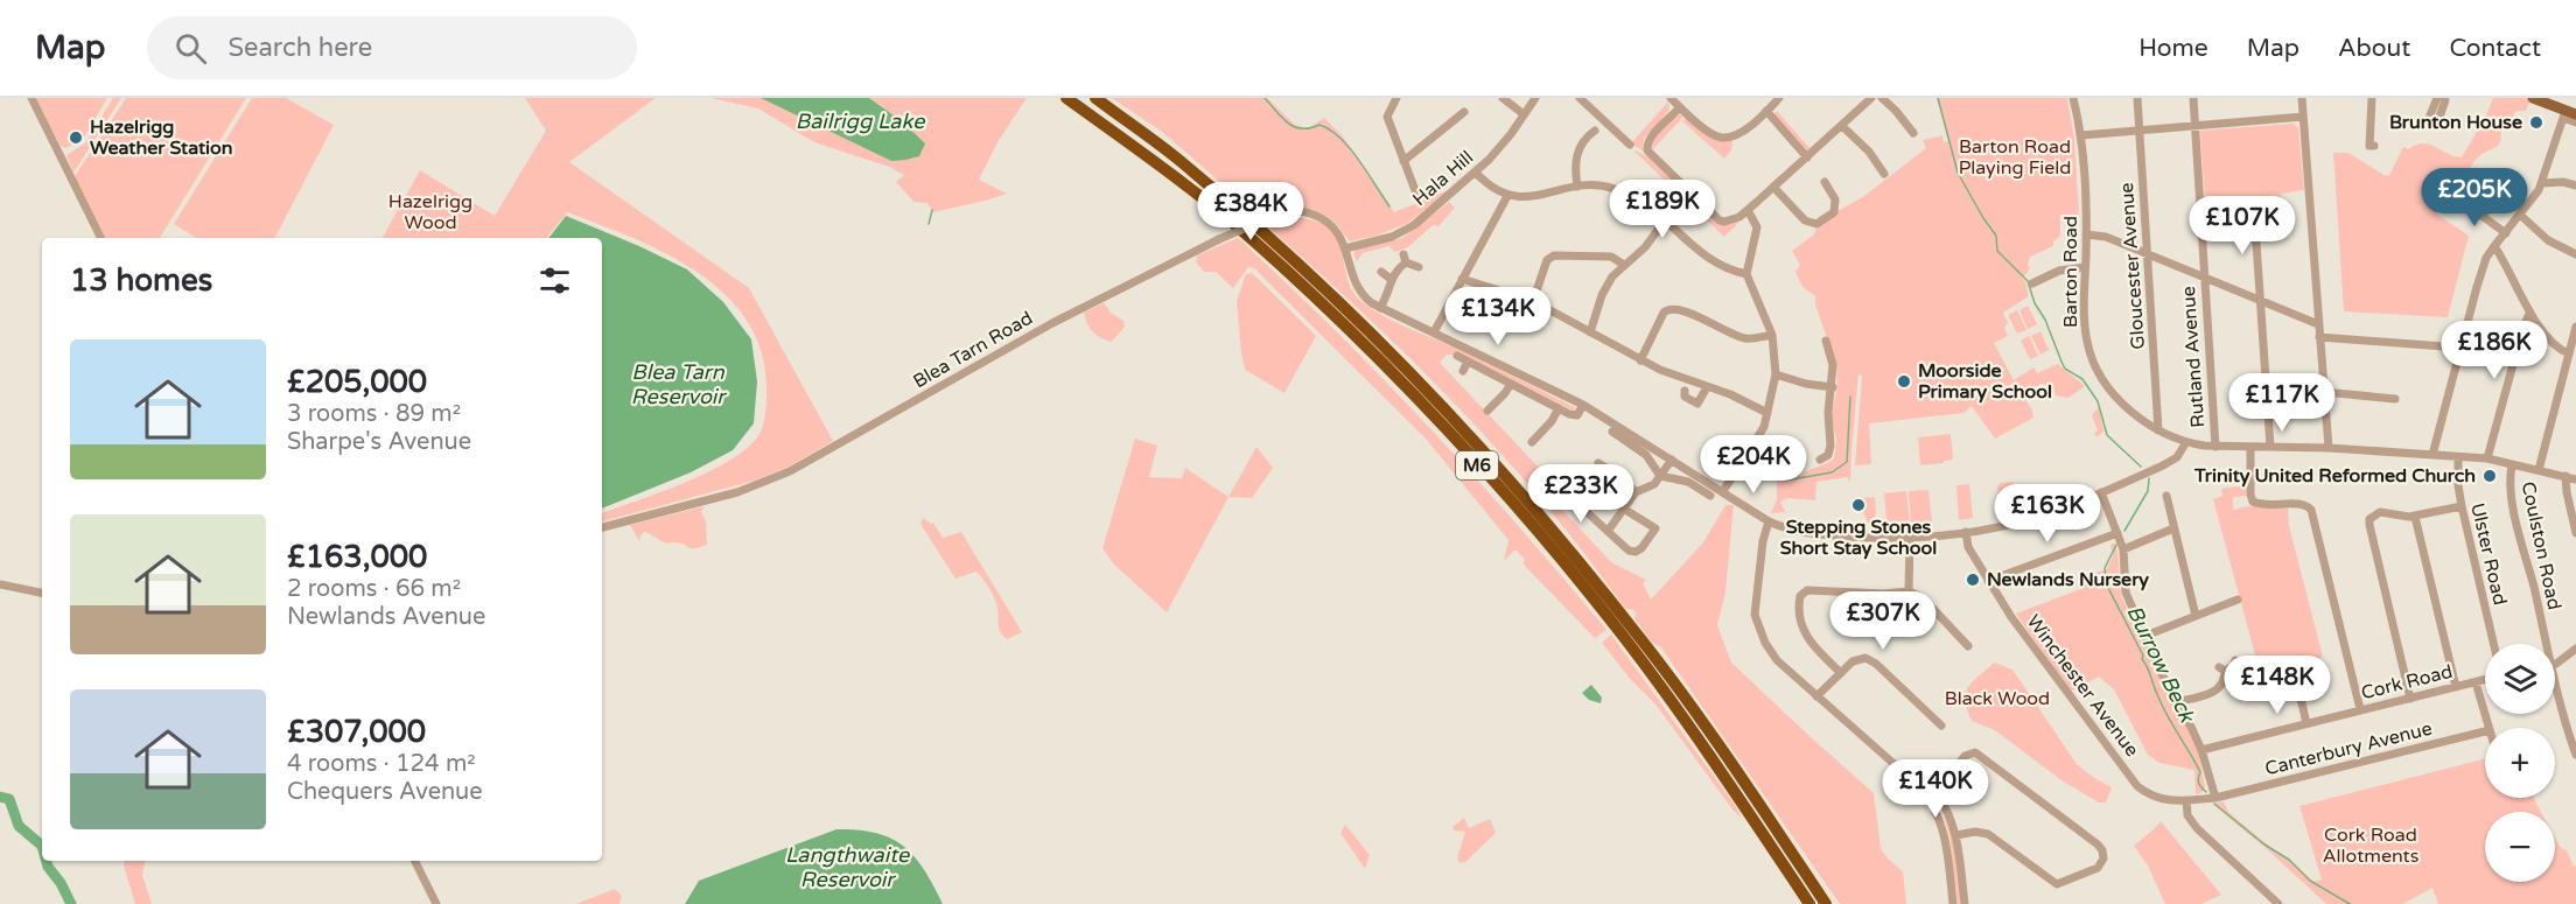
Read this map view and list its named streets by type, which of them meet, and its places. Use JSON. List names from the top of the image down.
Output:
{
  "streets": {
    "highway": ["M6"],
    "street": [
      "Hala Hill",
      "Gloucester Avenue",
      "Barton Road",
      "Blea Tarn Road",
      "Rutland Avenue",
      "Coulston Road",
      "Ulster Road",
      "Cork Road",
      "Winchester Avenue",
      "Canterbury Avenue"
    ]
  },
  "crossings": [
    ["Hala Hill", "Blea Tarn Road"],
    ["Gloucester Avenue", "Barton Road"],
    ["Barton Road", "Rutland Avenue"],
    ["Barton Road", "Coulston Road"],
    ["Barton Road", "Ulster Road"],
    ["Winchester Avenue", "Canterbury Avenue"]
  ],
  "water": [
    "Bailrigg Lake",
    "Blea Tarn Reservoir",
    "Burrow Beck",
    "Langthwaite Reservoir"
  ],
  "parks": [
    "Barton Road Playing Field",
    "Hazelrigg Wood",
    "Black Wood",
    "Cork Road Allotments"
  ],
  "places": [
    "Brunton House",
    "Hazelrigg Weather Station",
    "Moorside Primary School",
    "Trinity United Reformed Church",
    "Stepping Stones Short Stay School",
    "Newlands Nursery"
  ],
  "page": {
    "header": "Map",
    "search": "Search here",
    "nav": [
      "Home",
      "Map",
      "About",
      "Contact"
    ],
    "price": [
      "£205K",
      "£189K",
      "£384K",
      "£107K",
      "£134K",
      "£186K",
      "£117K",
      "£204K",
      "£233K",
      "£163K",
      "£307K",
      "£148K",
      "£140K"
    ],
    "heading": "13 homes",
    "list": [
      {
        "name": "£205,000",
        "note": "3 rooms · 89 m² · Sharpe's Avenue"
      },
      {
        "name": "£163,000",
        "note": "2 rooms · 66 m² · Newlands Avenue"
      },
      {
        "name": "£307,000",
        "note": "4 rooms · 124 m² · Chequers Avenue"
      }
    ],
    "map_buttons": ["+", "−"]
  }
}
